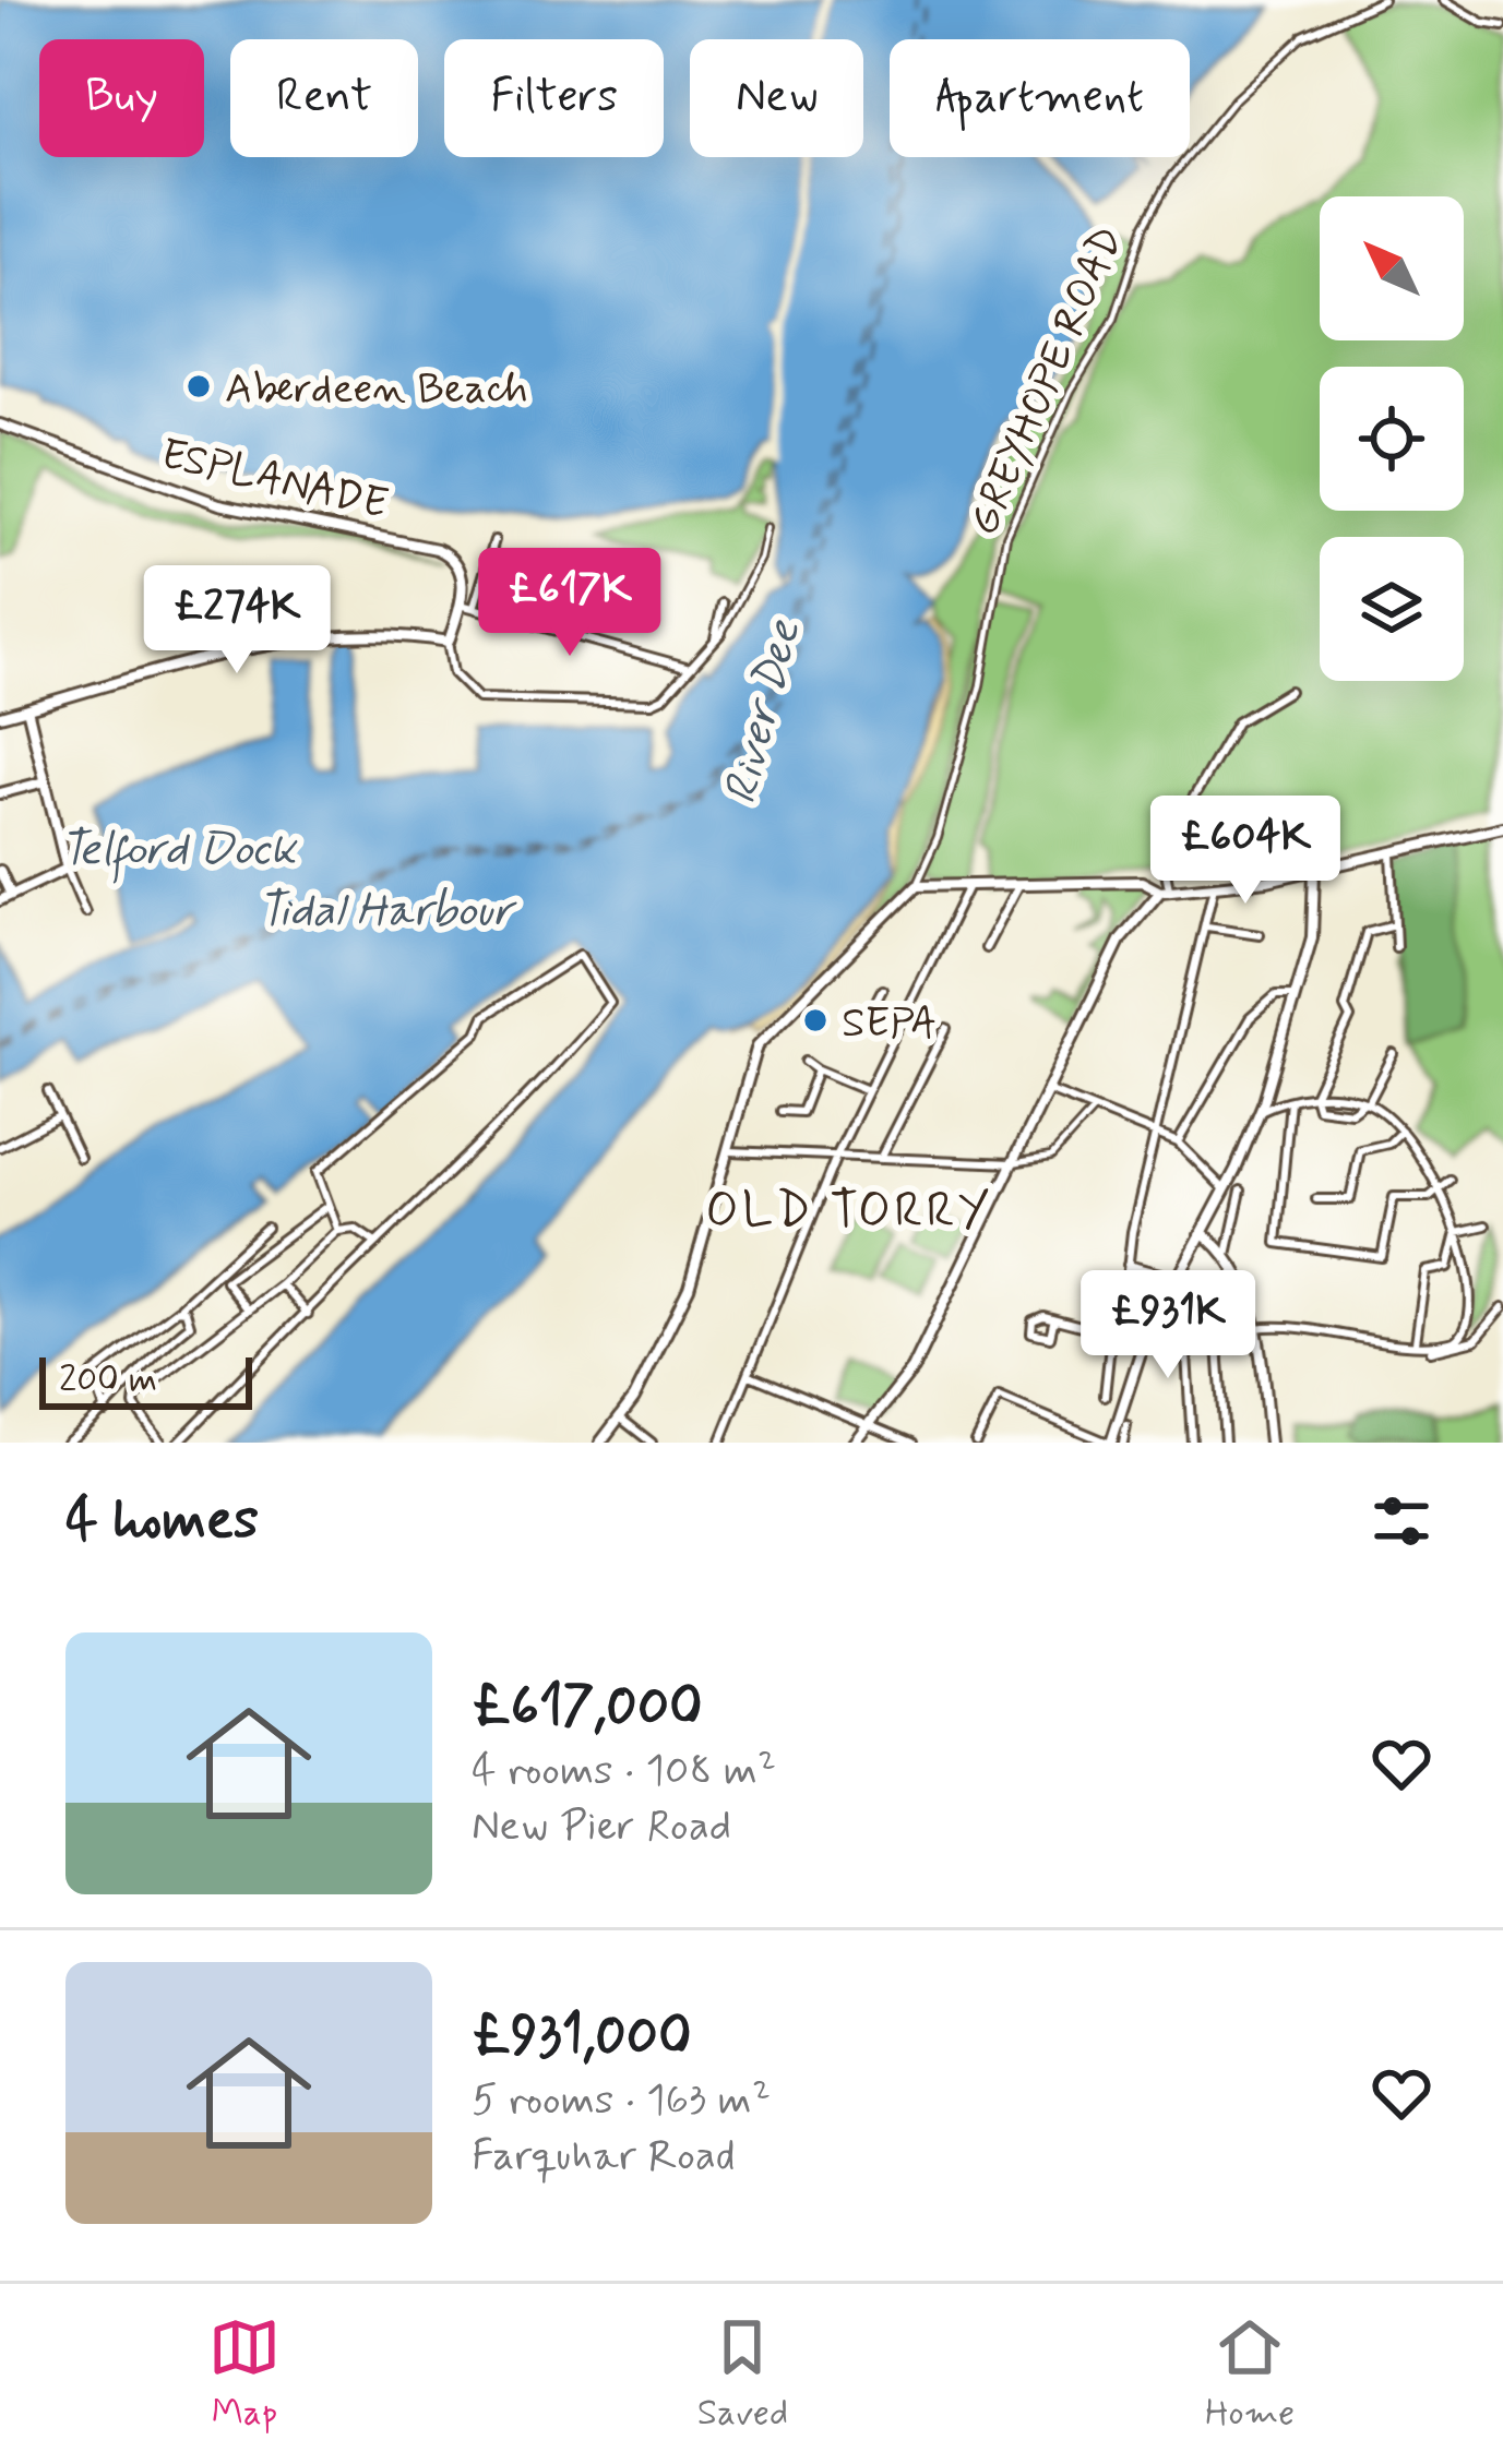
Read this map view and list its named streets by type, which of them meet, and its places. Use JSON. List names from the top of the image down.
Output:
{
  "streets": {
    "street": ["GREYHOPE ROAD", "ESPLANADE"]
  },
  "districts": ["OLD TORRY"],
  "water": ["River Dee", "Telford Dock", "Tidal Harbour"],
  "places": ["Aberdeen Beach", "SEPA"],
  "scale_bar": "200 m",
  "north": "top left",
  "page": {
    "chip": [
      "Buy",
      "Rent",
      "Filters",
      "New",
      "Apartment"
    ],
    "price": [
      "£617K",
      "£274K",
      "£604K",
      "£931K"
    ],
    "scale": "200 m",
    "heading": "4 homes",
    "list": [
      {
        "name": "£617,000",
        "note": "4 rooms · 108 m² · New Pier Road"
      },
      {
        "name": "£931,000",
        "note": "5 rooms · 163 m² · Farquhar Road"
      }
    ],
    "tabs": ["Map", "Saved", "Home"]
  }
}
